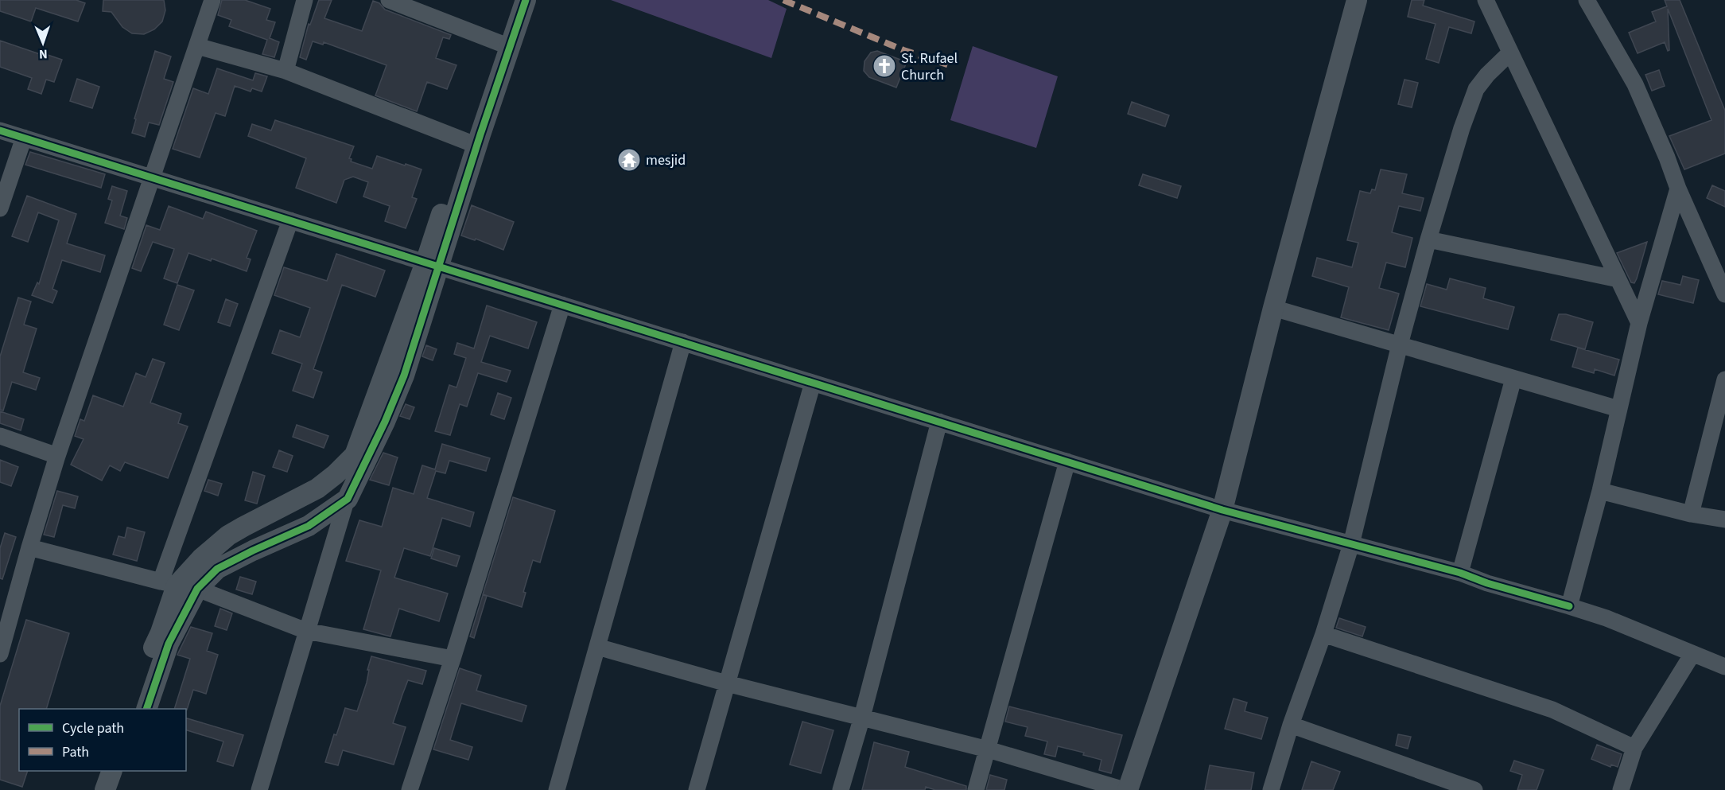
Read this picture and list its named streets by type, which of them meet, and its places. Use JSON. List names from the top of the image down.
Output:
{
  "places": {
    "church": ["St. Rufael Church"],
    "temple": ["mesjid"]
  },
  "legend": ["Cycle path", "Path"],
  "north": "bottom"
}
